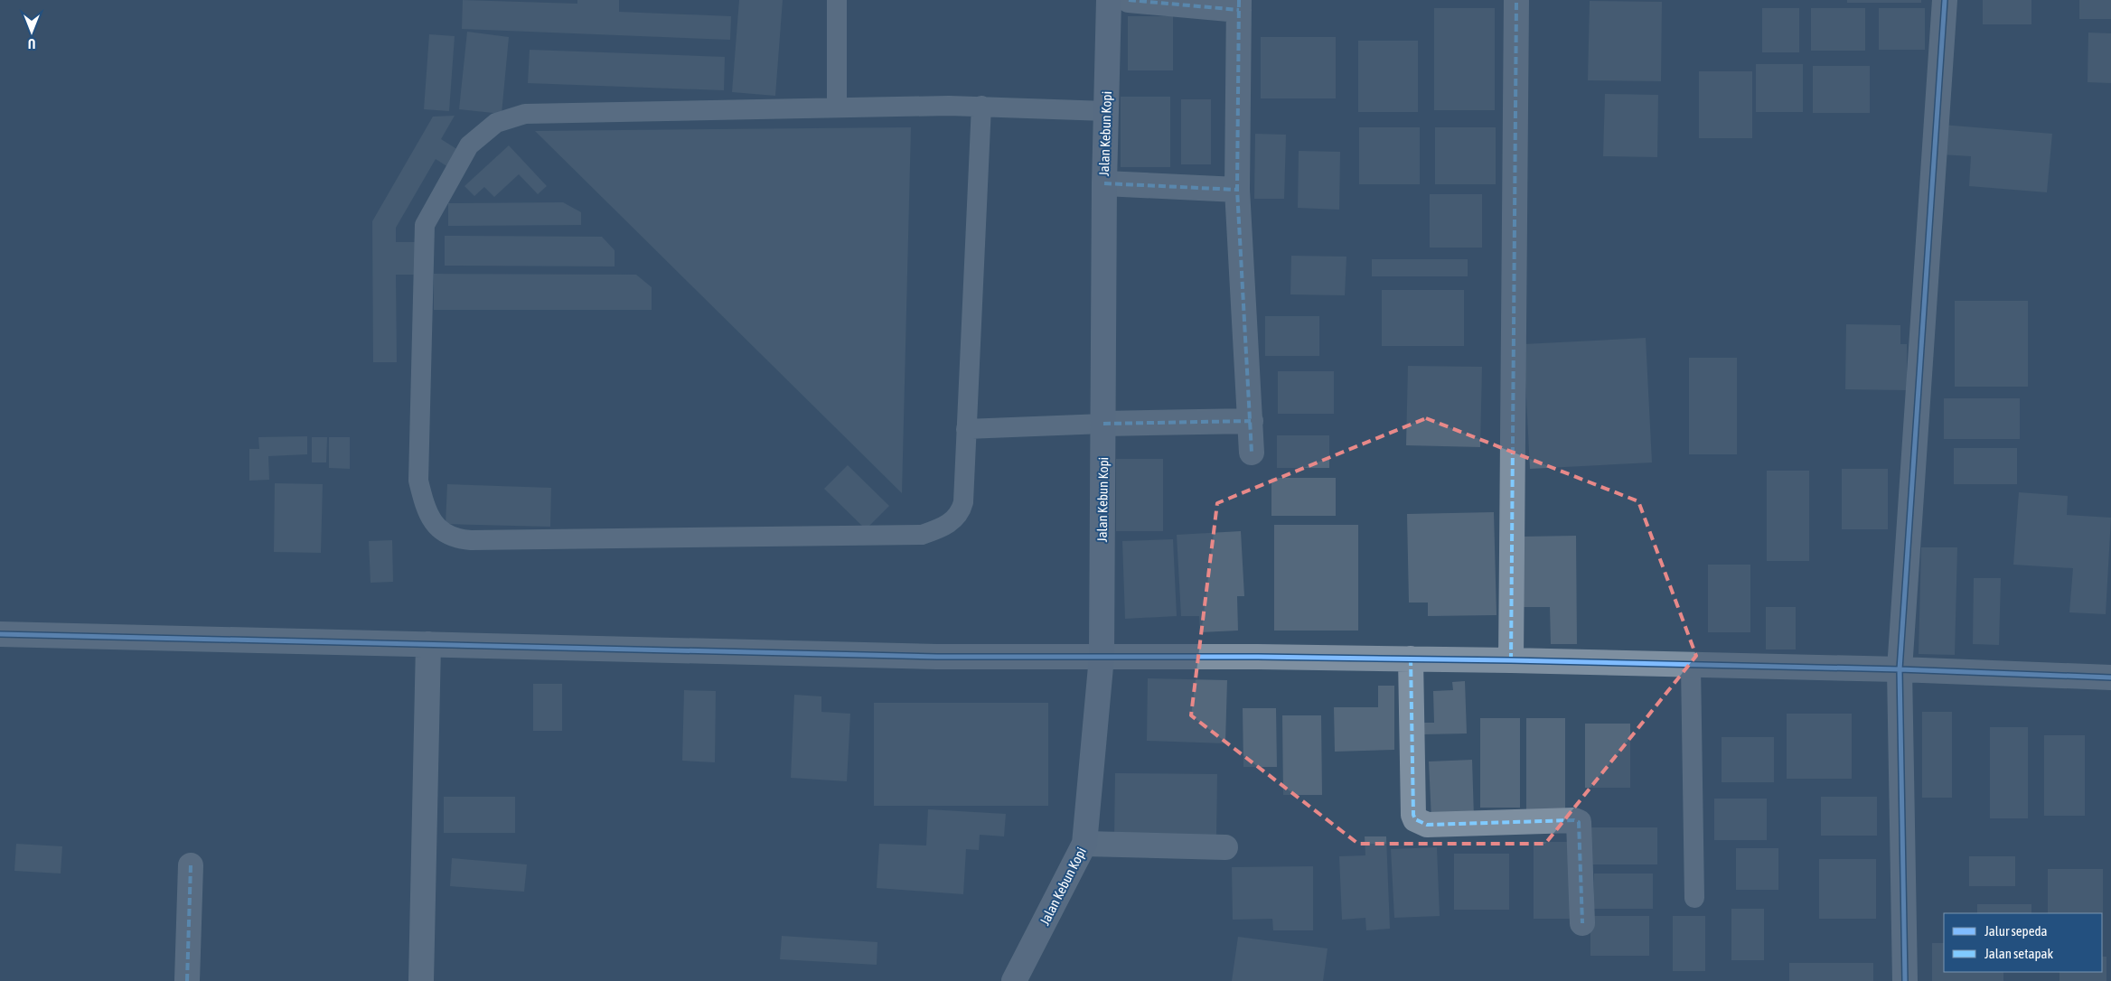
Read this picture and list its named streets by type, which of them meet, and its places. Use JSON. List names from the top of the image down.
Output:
{
  "streets": {
    "main road": ["Jalan Kebun Kopi"]
  },
  "legend": ["Jalur sepeda", "Jalan setapak"],
  "north": "bottom"
}
